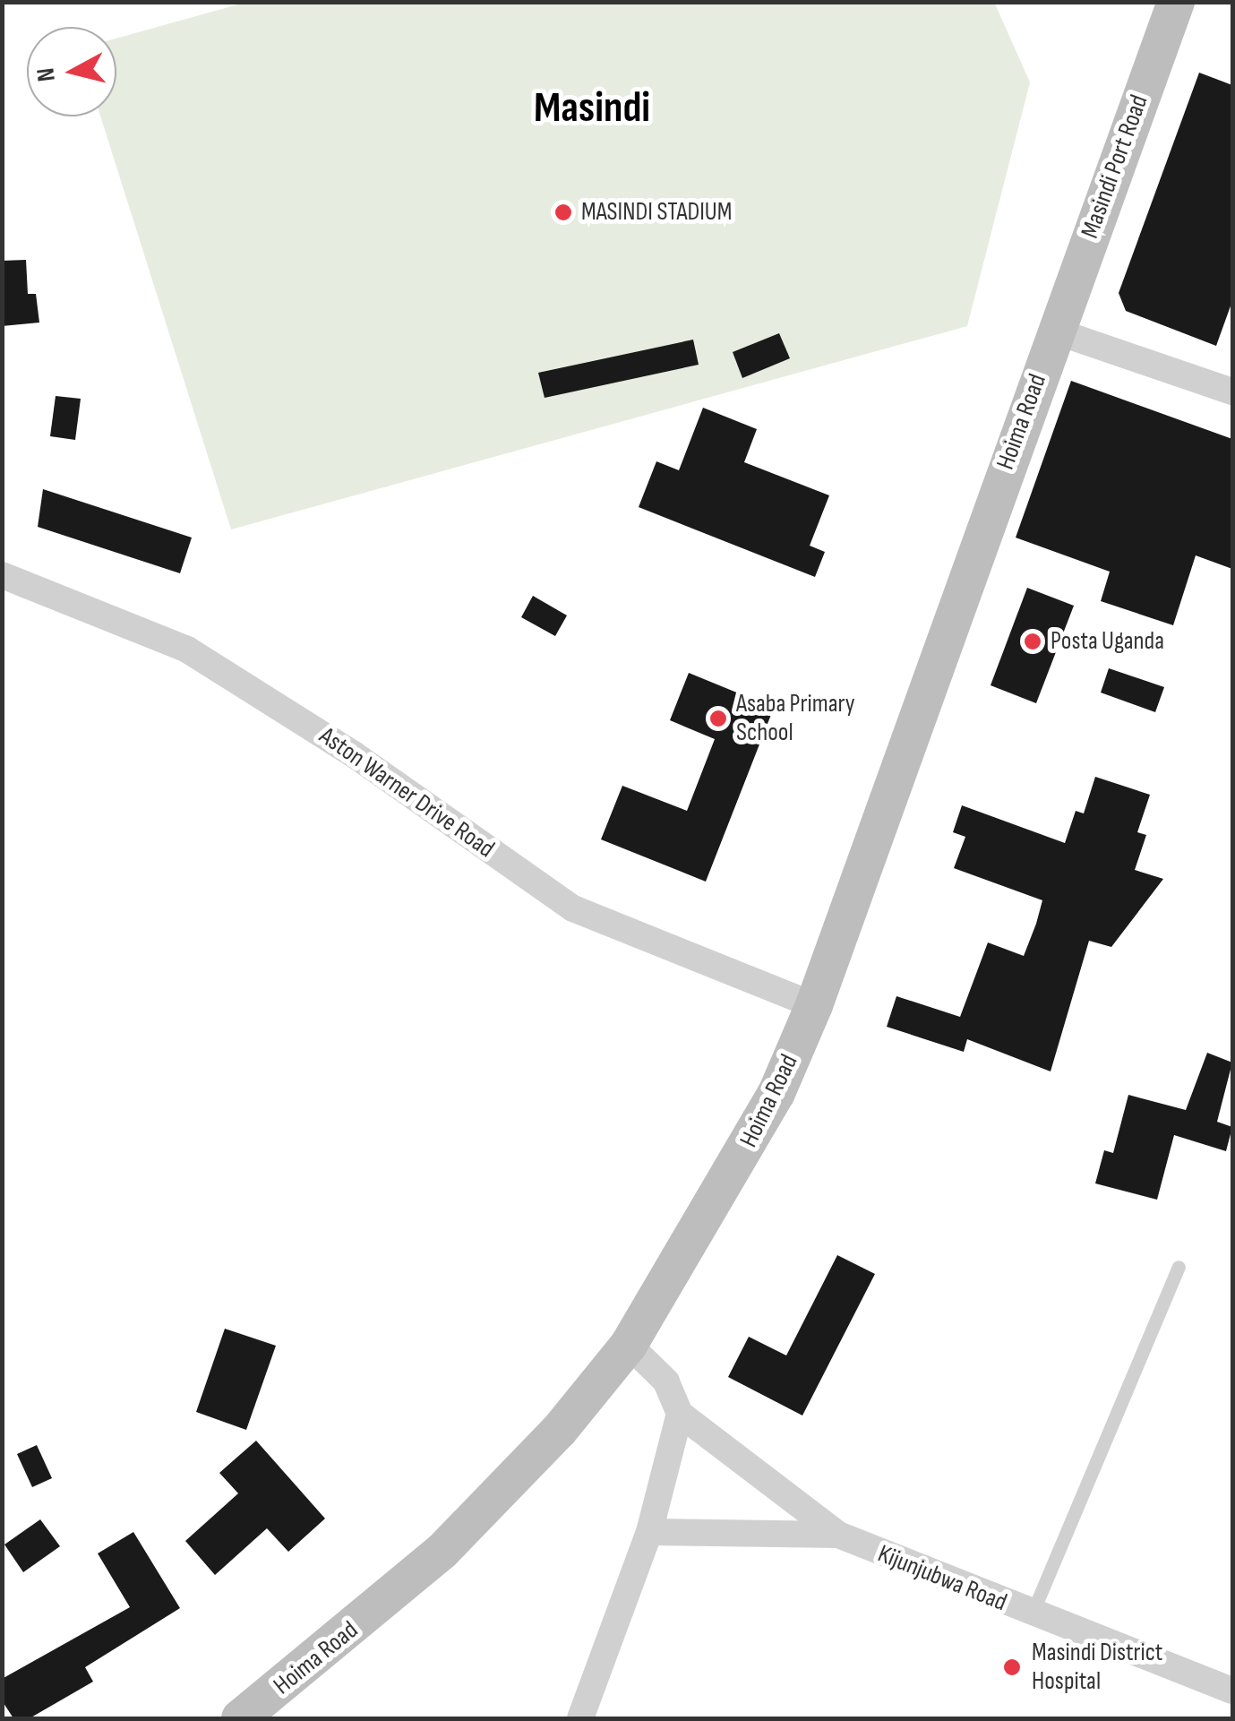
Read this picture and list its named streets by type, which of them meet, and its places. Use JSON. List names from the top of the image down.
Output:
{
  "streets": {
    "main road": ["Masindi Port Road", "Hoima Road"],
    "street": ["Aston Warner Drive Road", "Kijunjubwa Road"]
  },
  "crossings": [
    ["Masindi Port Road", "Hoima Road"],
    ["Hoima Road", "Aston Warner Drive Road"]
  ],
  "districts": ["Masindi"],
  "places": [
    "MASINDI STADIUM",
    "Posta Uganda",
    "Asaba Primary School",
    "Masindi District Hospital"
  ],
  "north": "left"
}
